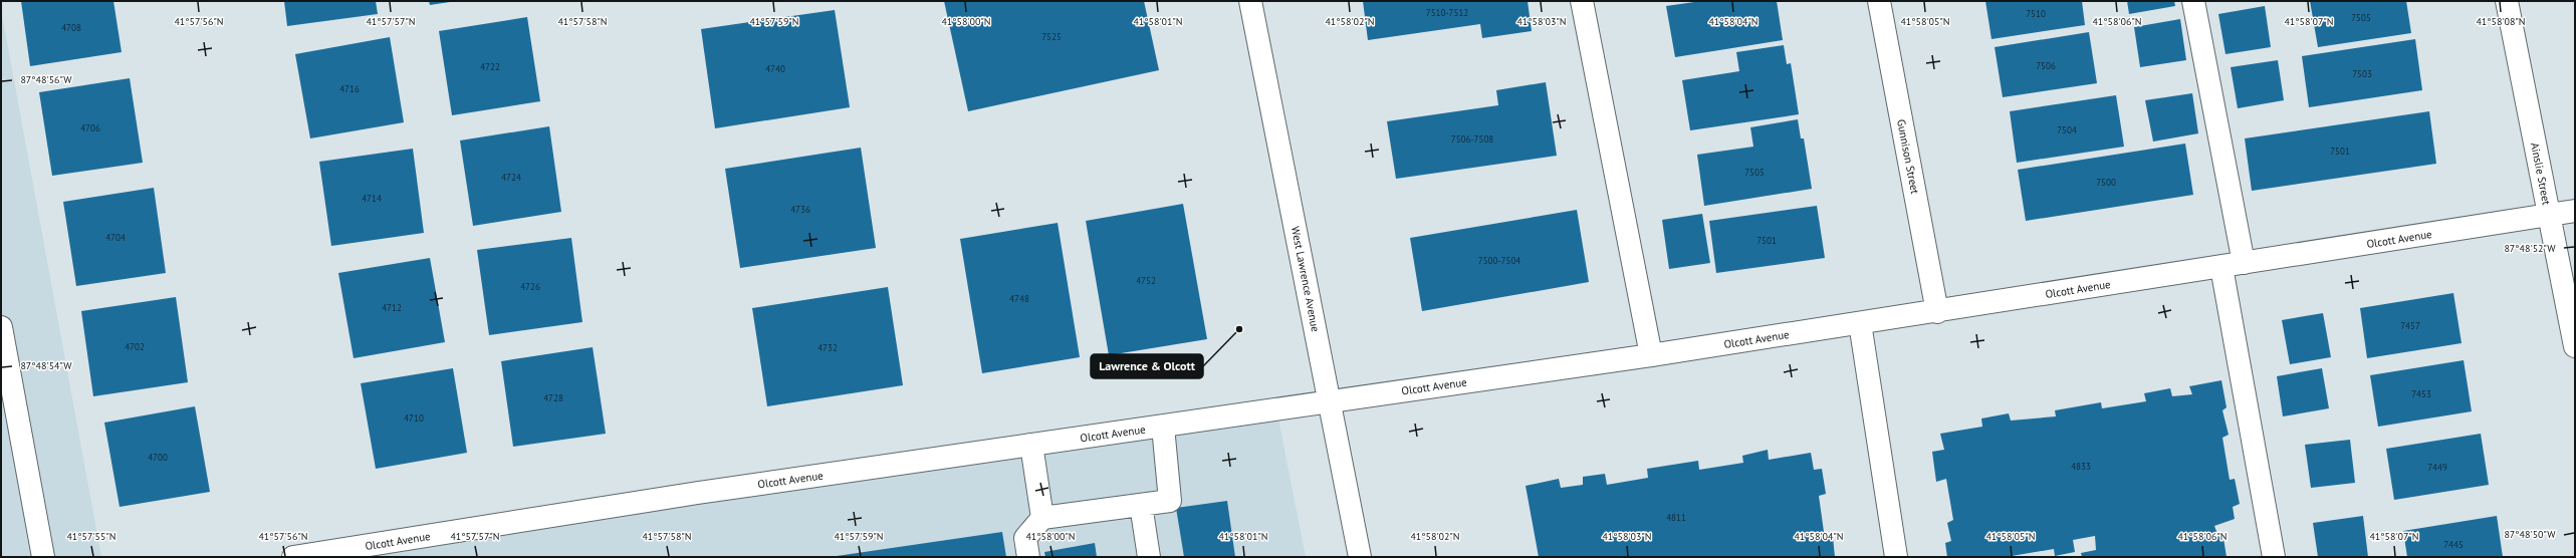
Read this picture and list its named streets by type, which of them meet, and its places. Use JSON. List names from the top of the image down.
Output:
{
  "streets": {
    "street": [
      "Gunnison Street",
      "Ainslie Street",
      "Olcott Avenue",
      "West Lawrence Avenue"
    ]
  },
  "crossings": [
    ["Gunnison Street", "Olcott Avenue"],
    ["Ainslie Street", "Olcott Avenue"],
    ["Olcott Avenue", "West Lawrence Avenue"]
  ],
  "places": ["Lawrence & Olcott"],
  "house_numbers": [
    "7510-7512",
    "7510",
    "7505",
    "4708",
    "7525",
    "7506",
    "4722",
    "4740",
    "7503",
    "4716",
    "4706",
    "7504",
    "7506-7508",
    "7501",
    "7505",
    "4724",
    "7500",
    "4714",
    "4736",
    "4704",
    "7501",
    "7500-7504",
    "4752",
    "4726",
    "4748",
    "4712",
    "7457",
    "4702",
    "4732",
    "7453",
    "4728",
    "4710",
    "4700",
    "4833",
    "7449",
    "4811",
    "7445"
  ],
  "coordinates": [
    "41°58'08\"N",
    "41°57'56\"N",
    "41°57'57\"N",
    "41°57'58\"N",
    "41°57'59\"N",
    "41°58'00\"N",
    "41°58'01\"N",
    "41°58'02\"N",
    "41°58'03\"N",
    "41°58'04\"N",
    "41°58'05\"N",
    "41°58'06\"N",
    "41°58'07\"N",
    "87°48'56\"W",
    "87°48'52\"W",
    "87°48'54\"W",
    "87°48'50\"W",
    "41°57'55\"N"
  ]
}
